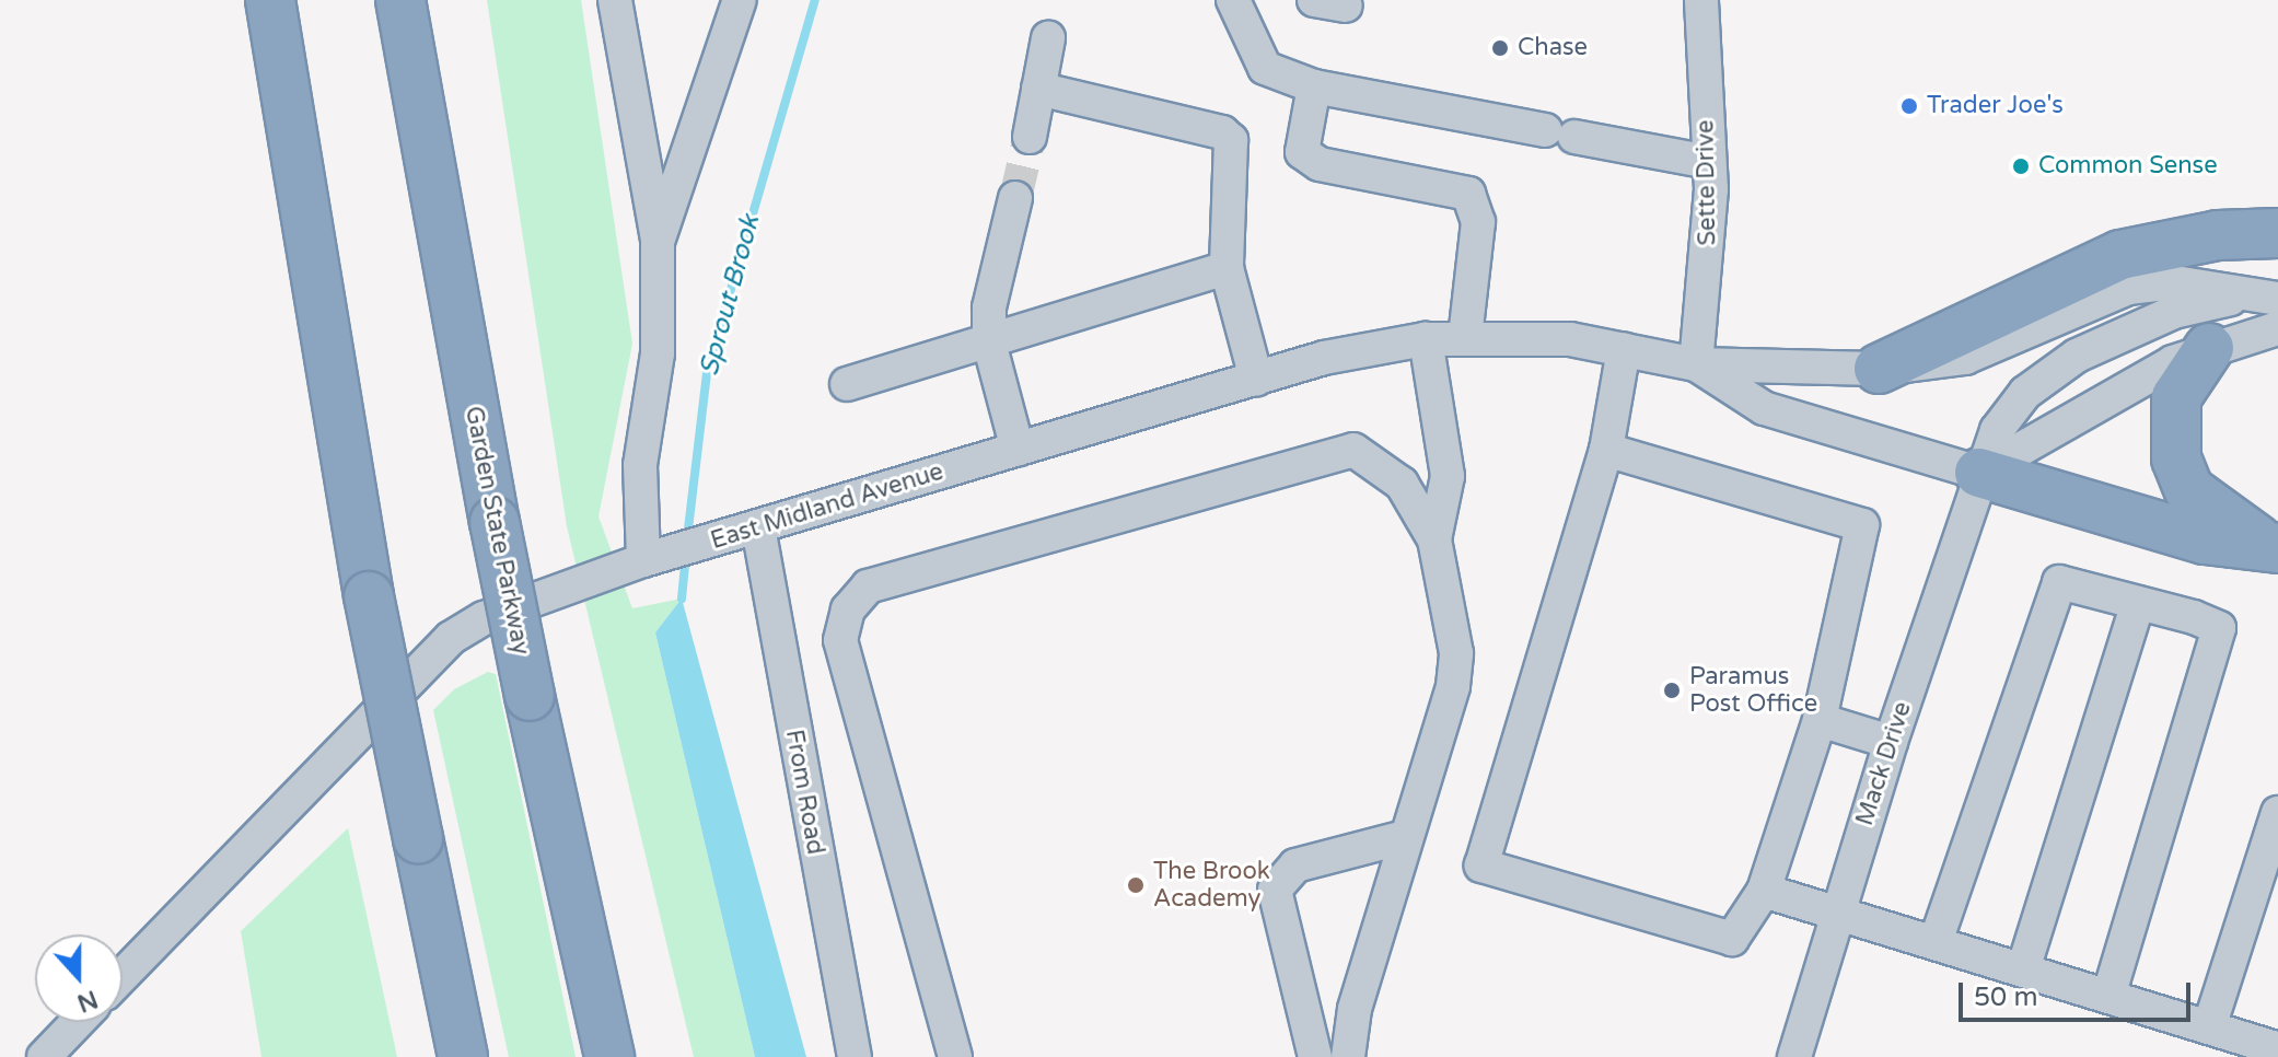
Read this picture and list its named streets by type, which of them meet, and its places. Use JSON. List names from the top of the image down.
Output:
{
  "streets": {
    "highway": ["Garden State Parkway"],
    "street": [
      "Sette Drive",
      "East Midland Avenue",
      "Mack Drive",
      "From Road"
    ]
  },
  "crossings": [
    ["Sette Drive", "East Midland Avenue"],
    ["East Midland Avenue", "Mack Drive"],
    ["East Midland Avenue", "From Road"]
  ],
  "water": ["Sprout Brook"],
  "places": [
    "Chase",
    "Trader Joe's",
    "Common Sense",
    "Paramus Post Office",
    "The Brook Academy"
  ],
  "scale_bar": "50 m",
  "north": "bottom"
}
